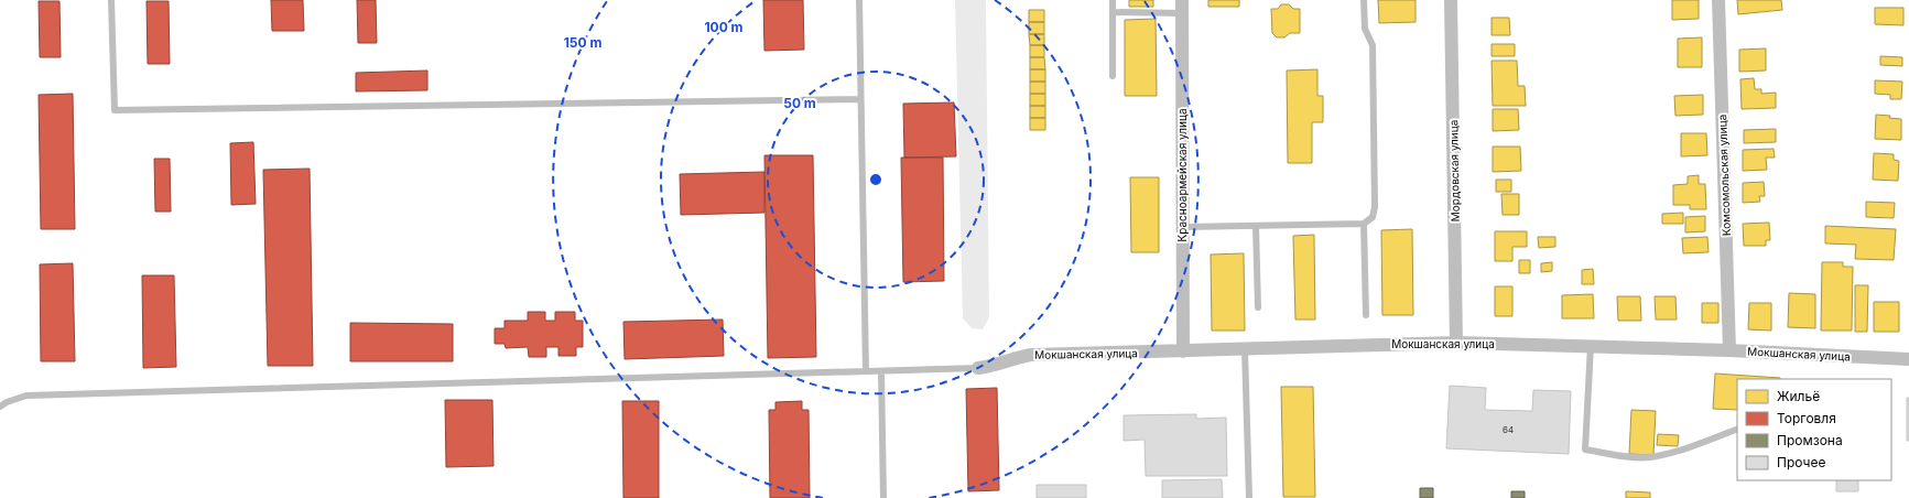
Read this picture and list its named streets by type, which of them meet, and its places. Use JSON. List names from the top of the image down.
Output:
{
  "streets": {
    "street": [
      "Мордовская улица",
      "Красноармейская улица",
      "Комсомольская улица",
      "Мокшанская улица"
    ]
  },
  "crossings": [
    ["Мордовская улица", "Мокшанская улица"],
    ["Красноармейская улица", "Мокшанская улица"],
    ["Комсомольская улица", "Мокшанская улица"]
  ],
  "house_numbers": ["64"],
  "legend": [
    "Жильё",
    "Торговля",
    "Промзона",
    "Прочее"
  ],
  "rings": ["100 m", "150 m", "50 m"]
}
